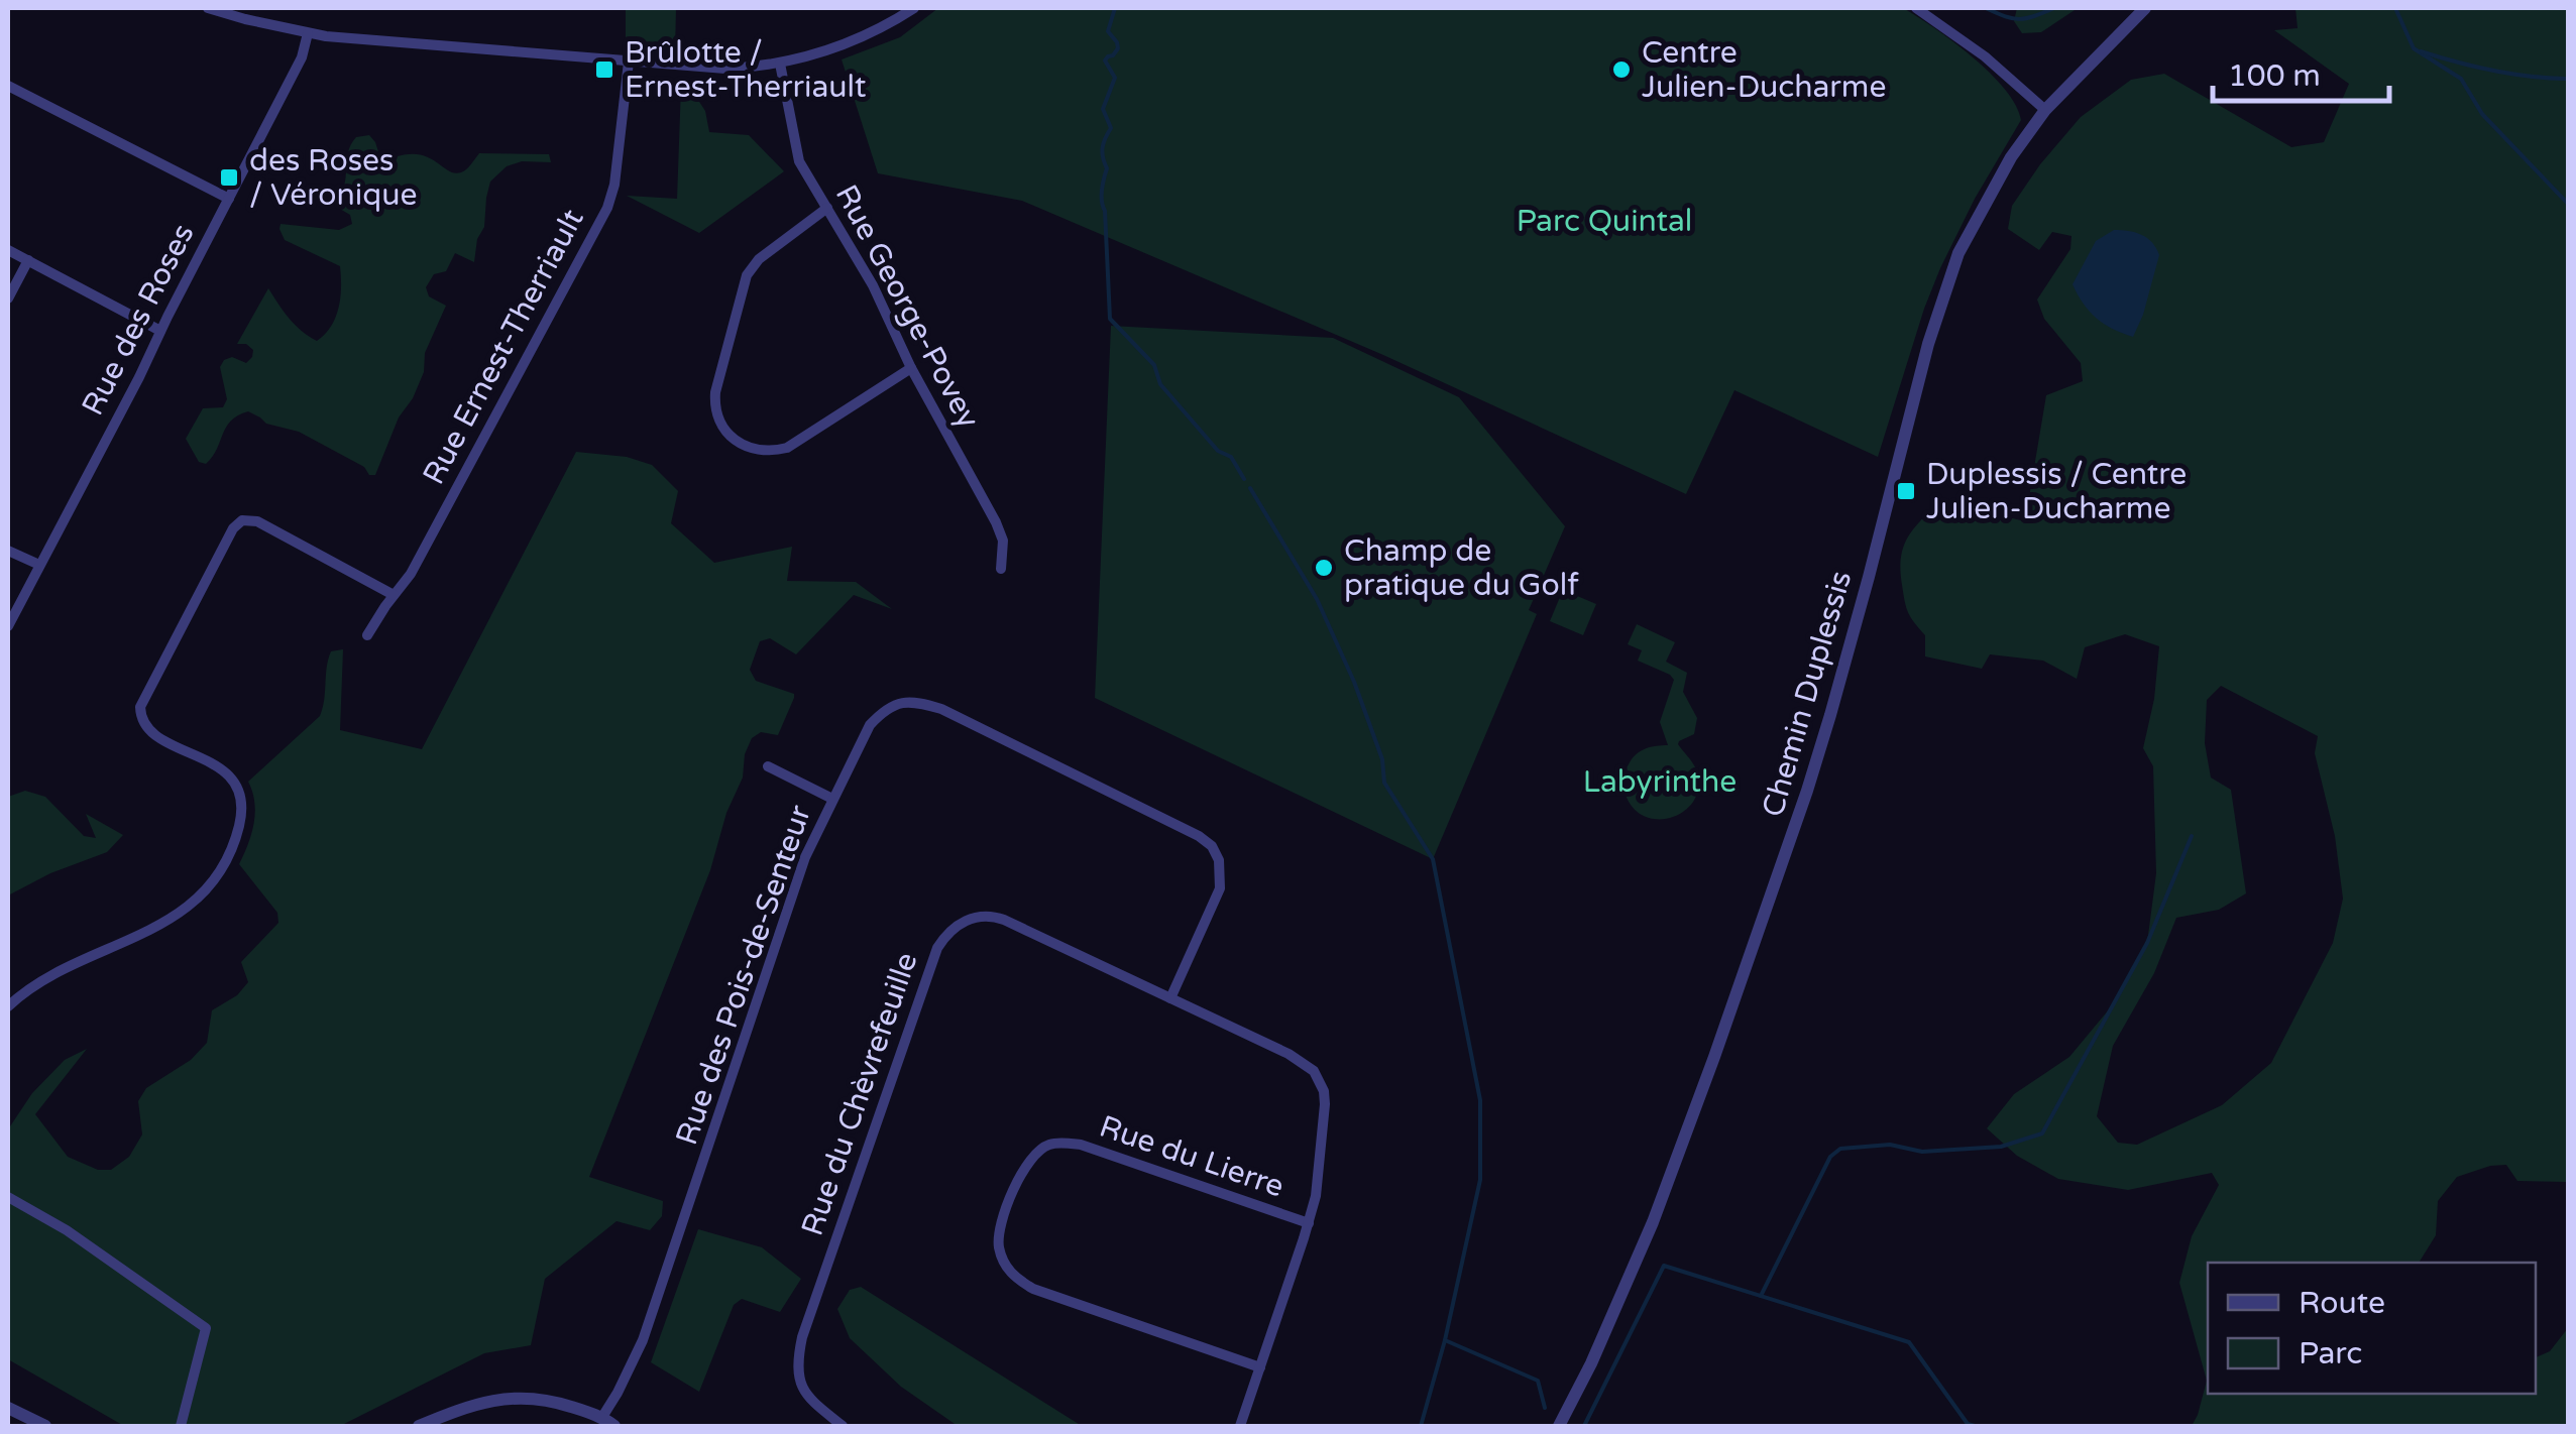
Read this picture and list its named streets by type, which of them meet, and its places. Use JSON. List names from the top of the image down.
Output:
{
  "streets": {
    "street": [
      "Rue George-Povey",
      "Rue des Roses",
      "Rue Ernest-Therriault",
      "Chemin Duplessis",
      "Rue des Pois-de-Senteur",
      "Rue du Chèvrefeuille",
      "Rue du Lierre"
    ]
  },
  "crossings": [
    ["Rue des Pois-de-Senteur", "Rue du Chèvrefeuille"],
    ["Rue du Chèvrefeuille", "Rue du Lierre"]
  ],
  "parks": ["Parc Quintal", "Labyrinthe"],
  "places": {
    "transit": ["Brûlotte / Ernest-Therriault", "des Roses / Véronique", "Duplessis / Centre Julien-Ducharme"],
    "other": ["Centre Julien-Ducharme", "Champ de pratique du Golf"]
  },
  "legend": ["Route", "Parc"],
  "scale_bar": "100 m"
}
